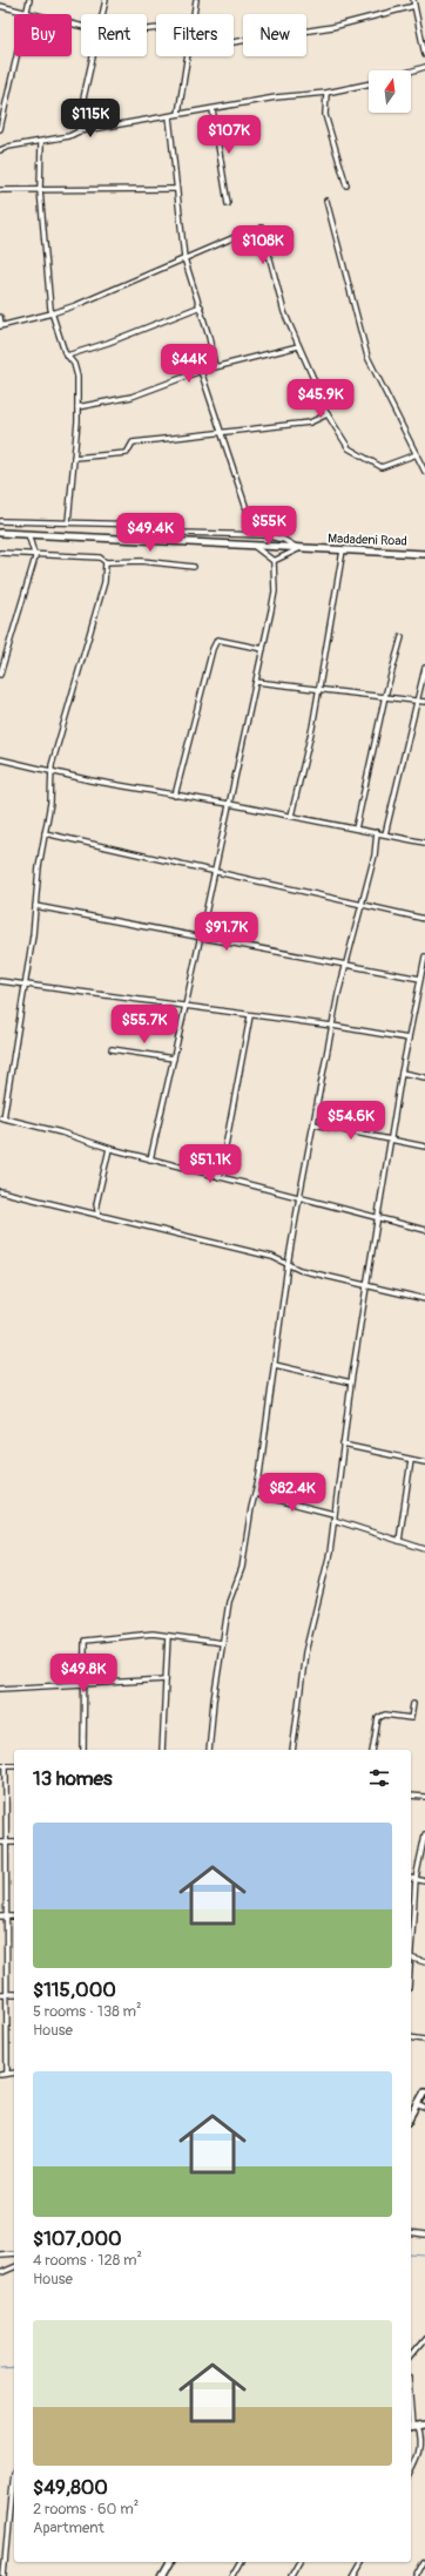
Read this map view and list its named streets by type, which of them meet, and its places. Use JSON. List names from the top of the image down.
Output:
{
  "streets": {
    "street": ["Madadeni Road"]
  },
  "north": "top",
  "page": {
    "chip": [
      "Buy",
      "Rent",
      "Filters",
      "New"
    ],
    "price": [
      "$115K",
      "$107K",
      "$108K",
      "$44K",
      "$45.9K",
      "$55K",
      "$49.4K",
      "$91.7K",
      "$55.7K",
      "$54.6K",
      "$51.1K",
      "$82.4K",
      "$49.8K"
    ],
    "heading": "13 homes",
    "list": [
      {
        "name": "$115,000",
        "note": "5 rooms · 138 m² · House"
      },
      {
        "name": "$107,000",
        "note": "4 rooms · 128 m² · House"
      },
      {
        "name": "$49,800",
        "note": "2 rooms · 60 m² · Apartment"
      }
    ]
  }
}
